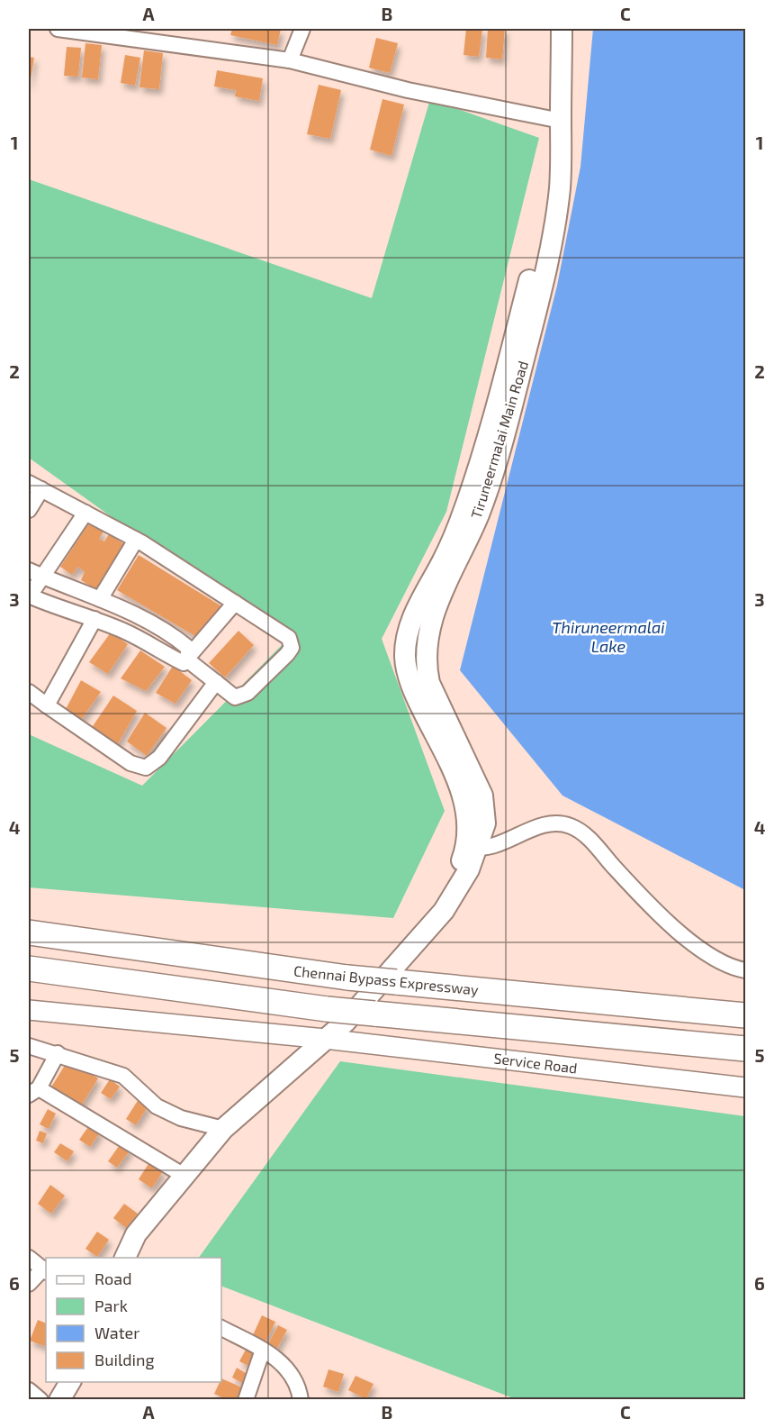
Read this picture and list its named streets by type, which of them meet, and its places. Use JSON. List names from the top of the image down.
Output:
{
  "streets": {
    "highway": ["Chennai Bypass Expressway"],
    "main road": ["Tiruneermalai Main Road"],
    "street": ["Service Road"]
  },
  "crossings": [
    ["Tiruneermalai Main Road", "Service Road"]
  ],
  "water": ["Thiruneermalai Lake"],
  "legend": [
    "Road",
    "Park",
    "Water",
    "Building"
  ],
  "grid": {
    "columns": ["A", "B", "C"],
    "rows": [
      "1",
      "2",
      "3",
      "4",
      "5",
      "6"
    ]
  }
}
